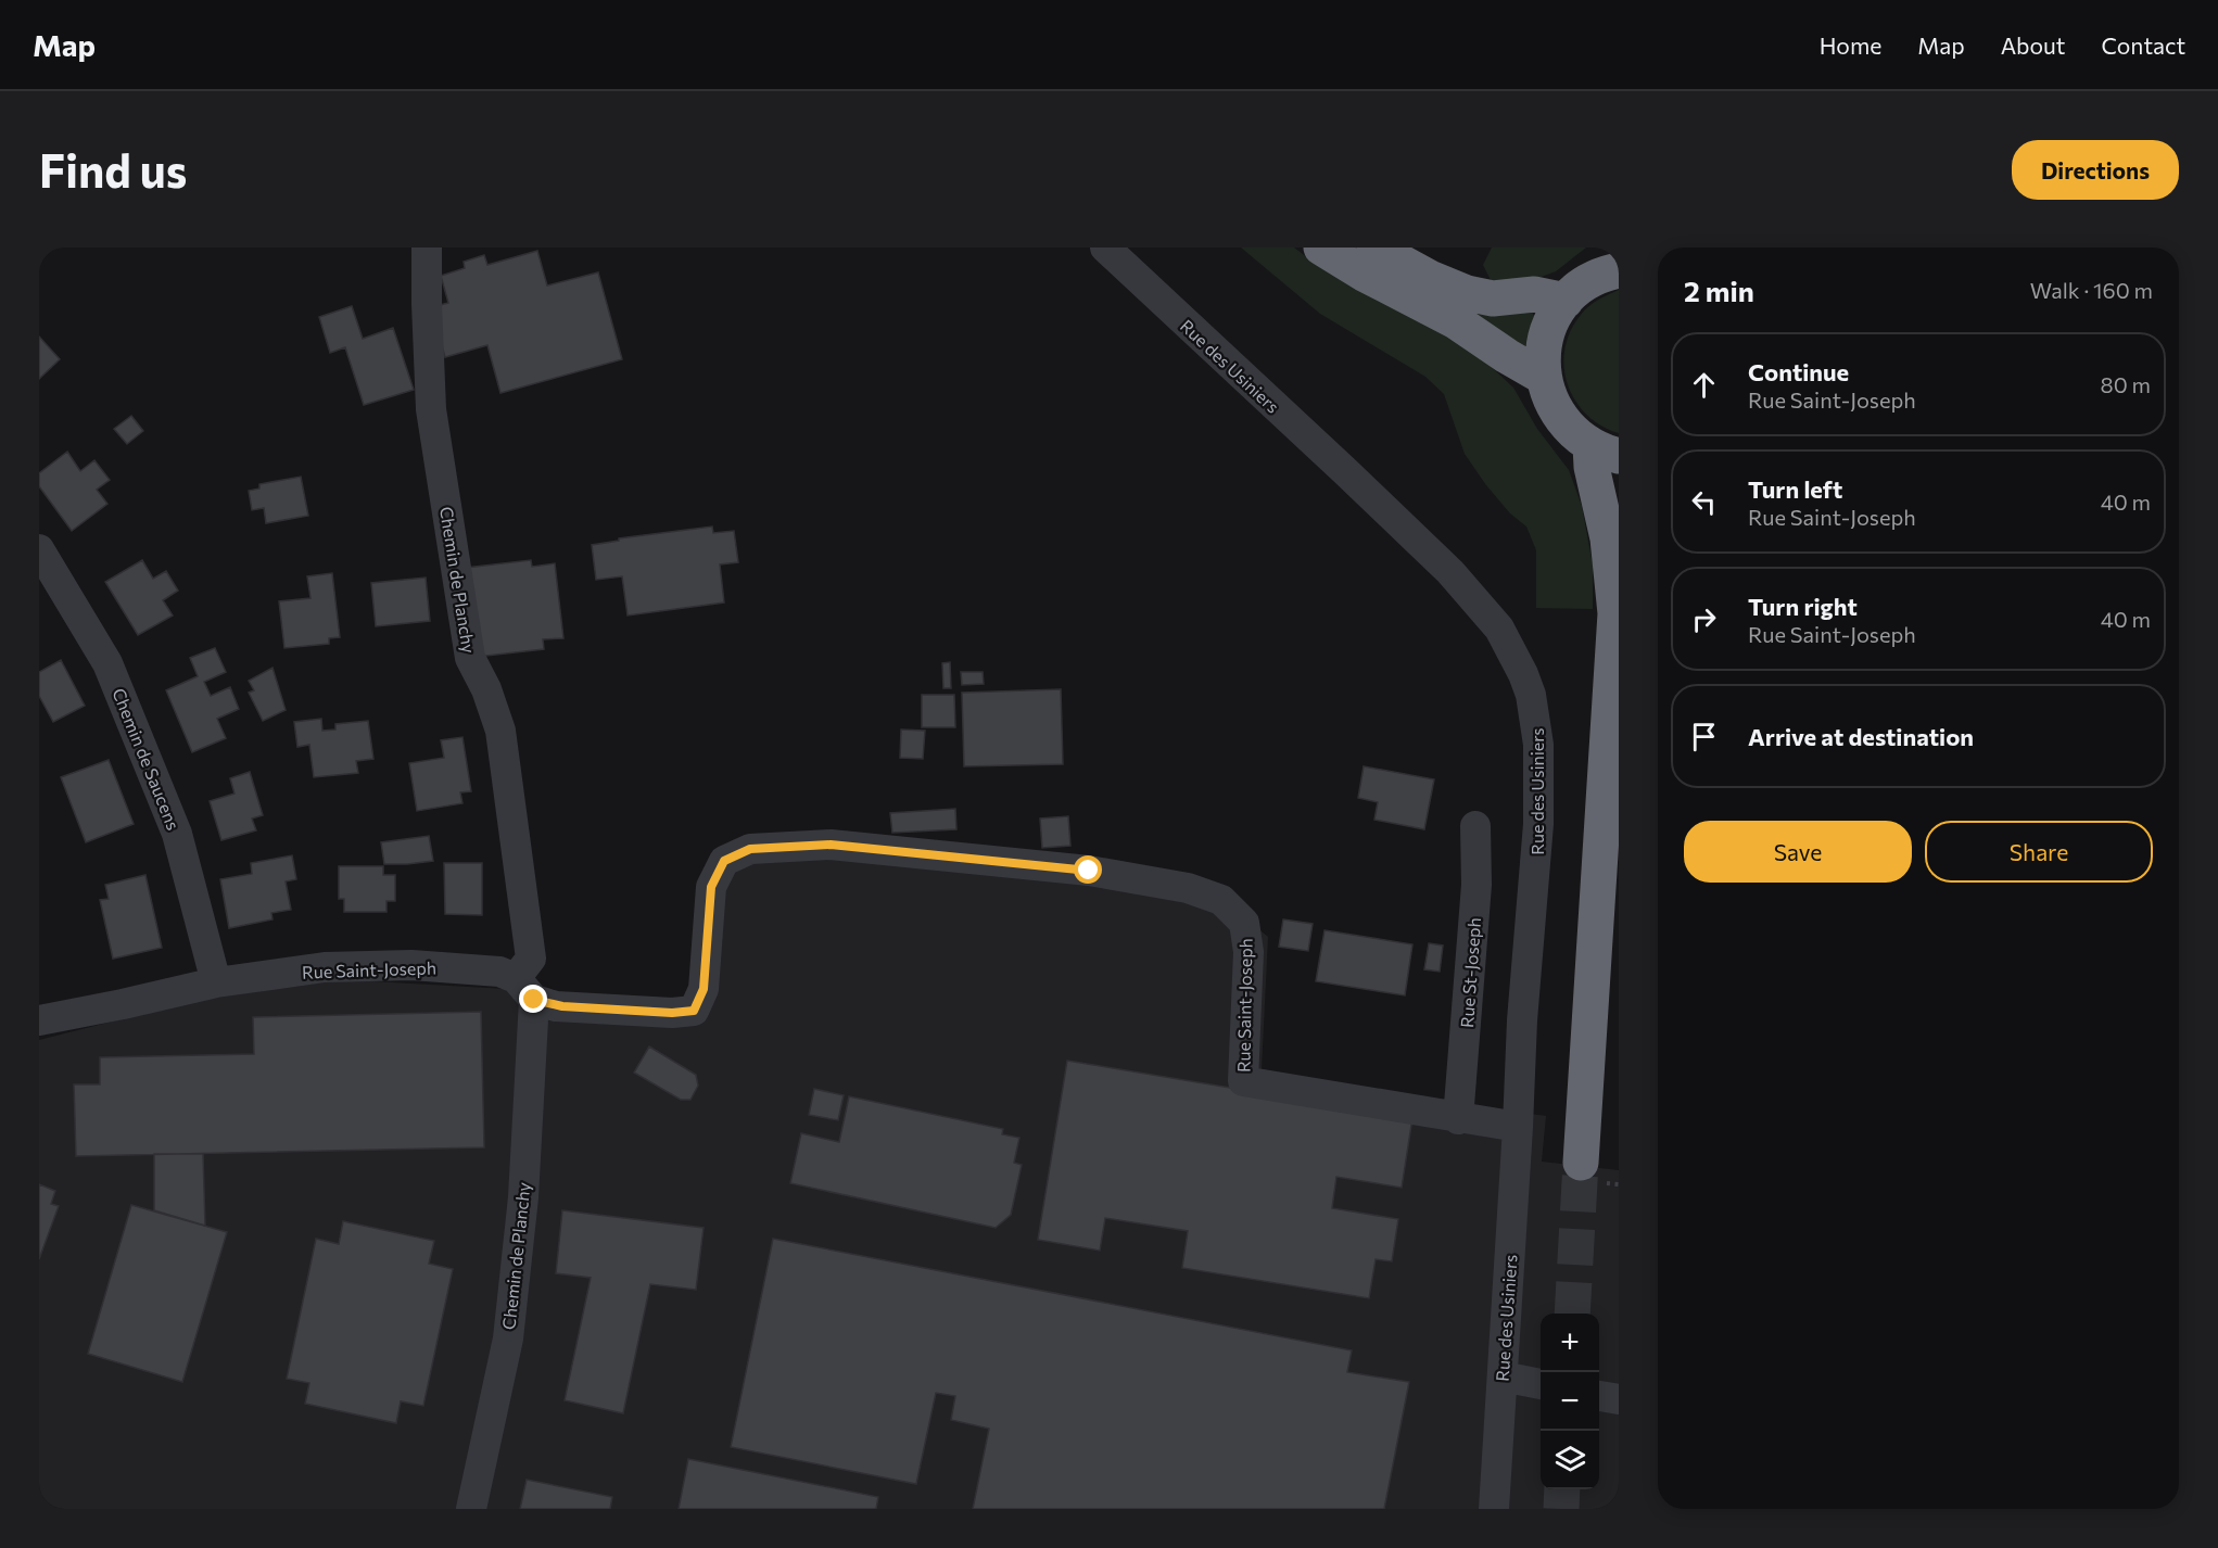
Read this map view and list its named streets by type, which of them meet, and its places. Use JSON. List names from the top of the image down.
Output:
{
  "streets": {
    "street": [
      "Rue des Usiniers",
      "Chemin de Planchy",
      "Chemin de Saucens",
      "Rue Saint-Joseph",
      "Rue St-Joseph"
    ]
  },
  "crossings": [
    ["Rue des Usiniers", "Rue Saint-Joseph"],
    ["Chemin de Planchy", "Rue Saint-Joseph"],
    ["Chemin de Saucens", "Rue Saint-Joseph"],
    ["Rue Saint-Joseph", "Rue St-Joseph"]
  ],
  "page": {
    "header": "Map",
    "nav": [
      "Home",
      "Map",
      "About",
      "Contact"
    ],
    "buttons": [
      "Directions",
      ["Save", "Share"]
    ],
    "title": "Find us",
    "heading": ["2 min", "Walk · 160 m"],
    "list": [
      ["Continue", "Rue Saint-Joseph", "80 m"],
      ["Turn left", "Rue Saint-Joseph", "40 m"],
      ["Turn right", "Rue Saint-Joseph", "40 m"],
      "Arrive at destination"
    ],
    "map_buttons": ["+", "−"]
  }
}
